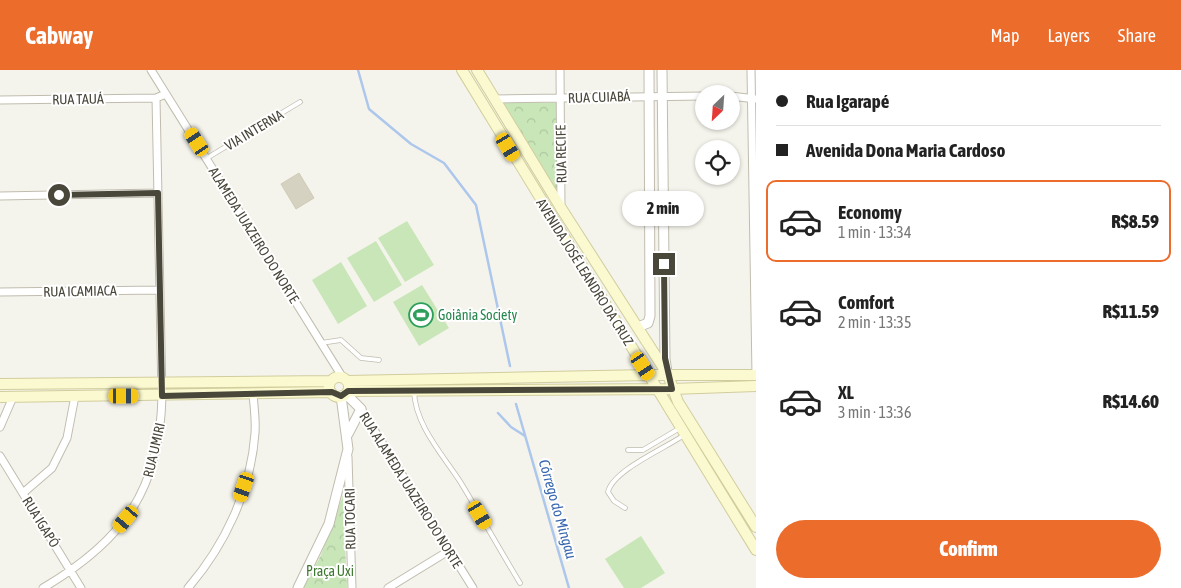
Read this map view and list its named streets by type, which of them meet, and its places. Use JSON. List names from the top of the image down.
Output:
{
  "streets": {
    "main road": ["AVENIDA JOSÉ LEANDRO DA CRUZ"],
    "street": [
      "RUA CUIABÁ",
      "RUA TAUÁ",
      "RUA RECIFE",
      "ALAMEDA JUAZEIRO DO NORTE",
      "RUA ICAMIACA",
      "RUA UMIRI",
      "RUA ALAMEDA JUAZEIRO DO NORTE",
      "RUA TOCARI",
      "RUA IGAPÓ"
    ],
    "lane": ["VIA INTERNA"]
  },
  "crossings": [
    ["RUA CUIABÁ", "RUA RECIFE"],
    ["RUA CUIABÁ", "AVENIDA JOSÉ LEANDRO DA CRUZ"],
    ["RUA TAUÁ", "RUA UMIRI"],
    ["VIA INTERNA", "ALAMEDA JUAZEIRO DO NORTE"],
    ["RUA RECIFE", "AVENIDA JOSÉ LEANDRO DA CRUZ"],
    ["ALAMEDA JUAZEIRO DO NORTE", "RUA ALAMEDA JUAZEIRO DO NORTE"],
    ["RUA ICAMIACA", "RUA UMIRI"],
    ["RUA UMIRI", "RUA IGAPÓ"]
  ],
  "water": ["Córrego do Mingau"],
  "parks": ["Praça Uxi"],
  "places": {
    "sports": ["Goiânia Society"]
  },
  "north": "bottom left",
  "page": {
    "header": "Cabway",
    "nav": ["Map", "Layers", "Share"],
    "banner": ["Rua Igarapé", "Avenida Dona Maria Cardoso"],
    "list": [
      {
        "name": "Economy",
        "note": "1 min · 13:34",
        "value": "R$8.59"
      },
      {
        "name": "Comfort",
        "note": "2 min · 13:35",
        "value": "R$11.59"
      },
      {
        "name": "XL",
        "note": "3 min · 13:36",
        "value": "R$14.60"
      }
    ],
    "bubble": "2 min",
    "buttons": "Confirm"
  }
}
